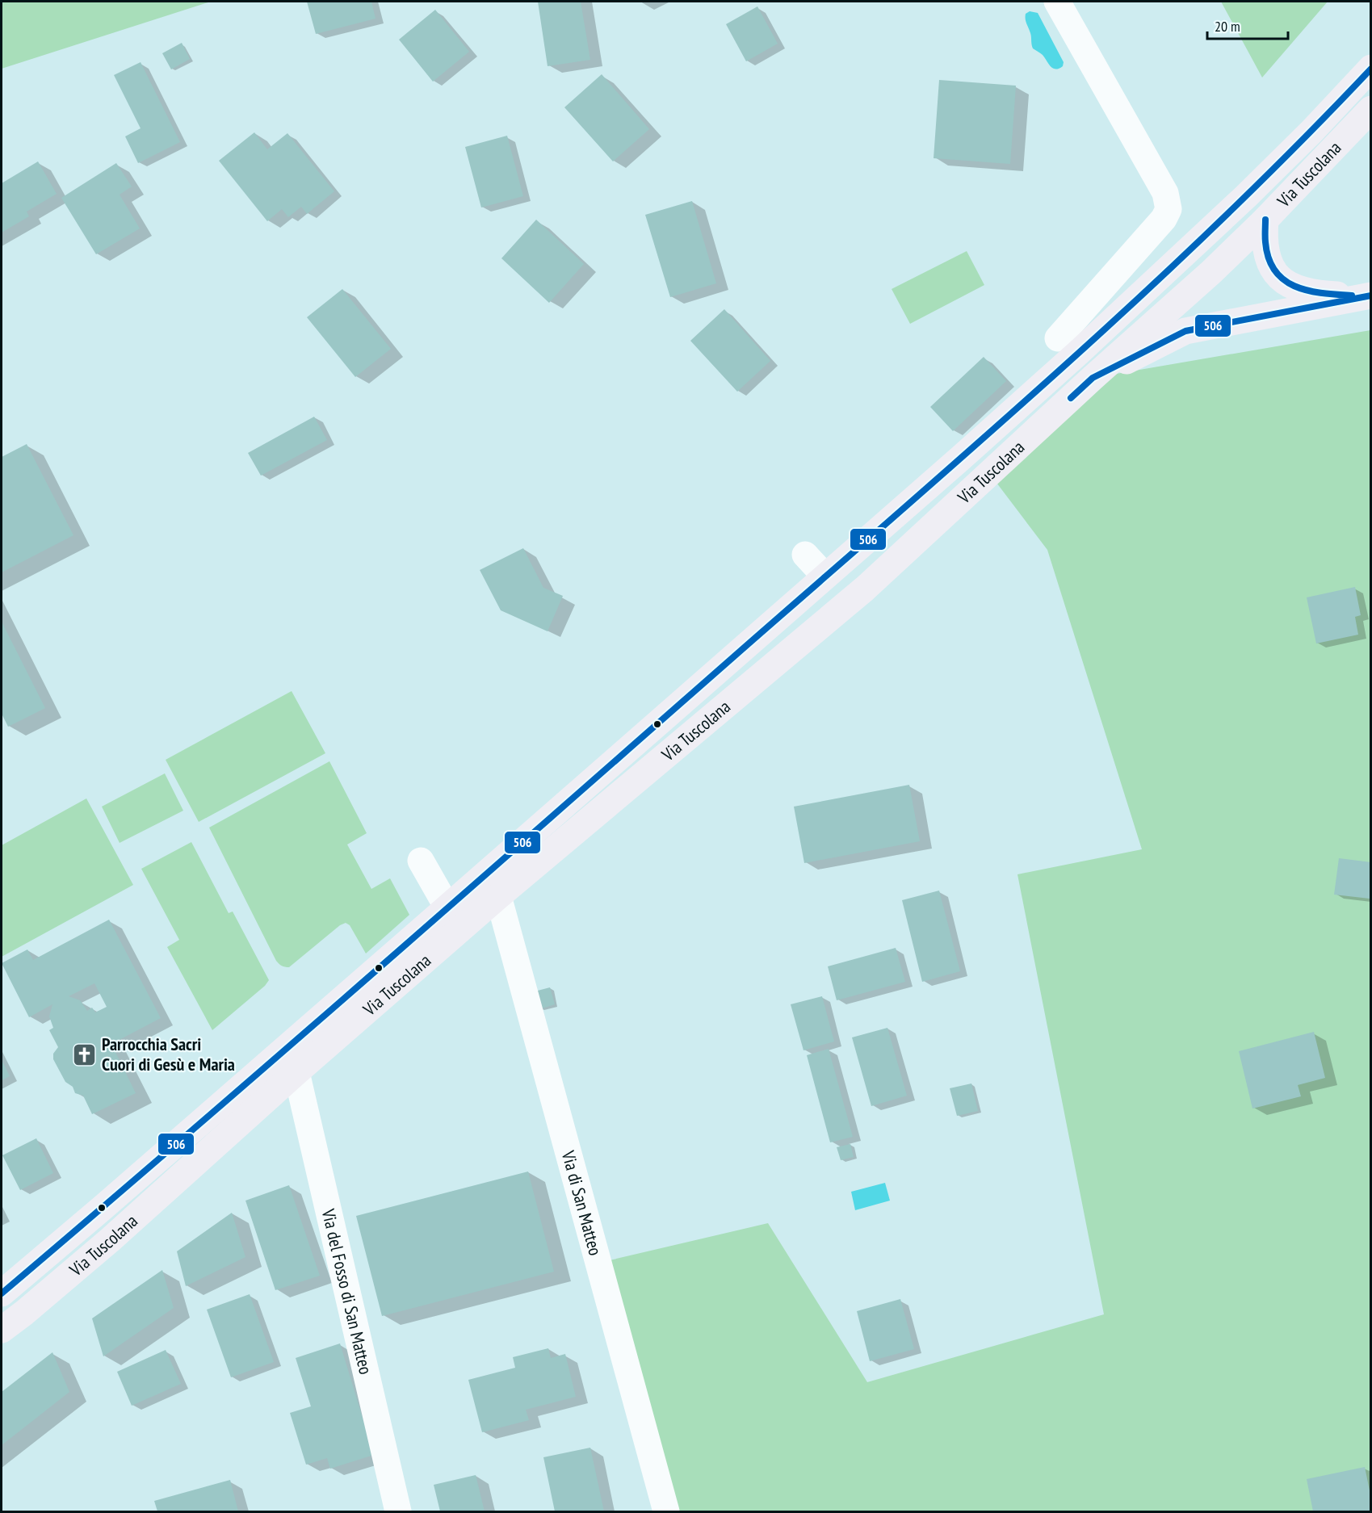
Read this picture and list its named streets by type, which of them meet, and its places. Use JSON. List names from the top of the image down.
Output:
{
  "streets": {
    "main road": ["Via Tuscolana"],
    "street": ["Via di San Matteo", "Via del Fosso di San Matteo"]
  },
  "crossings": [
    ["Via Tuscolana", "Via di San Matteo"],
    ["Via Tuscolana", "Via del Fosso di San Matteo"]
  ],
  "places": {
    "church": ["Parrocchia Sacri Cuori di Gesù e Maria"]
  },
  "lines": ["transit line 506"],
  "scale_bar": "20 m"
}
